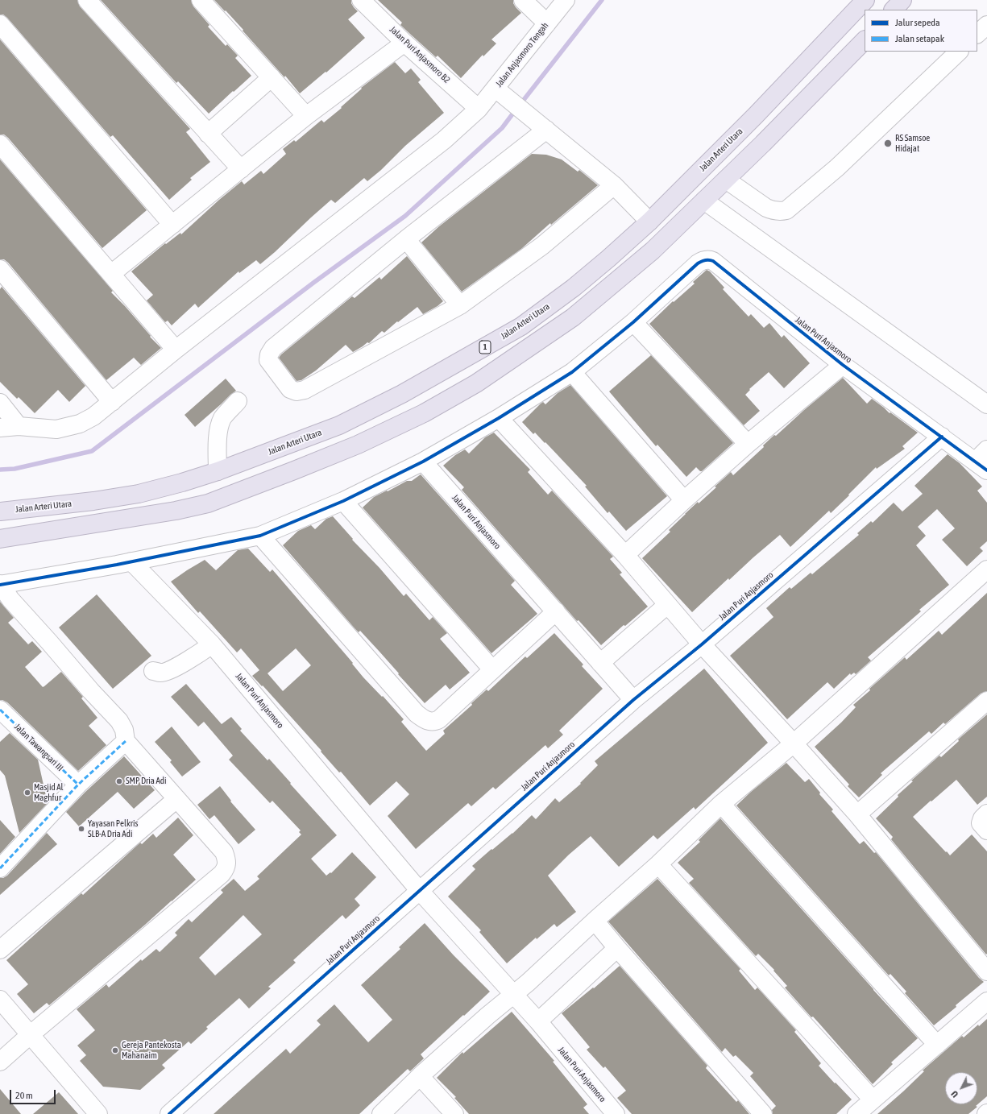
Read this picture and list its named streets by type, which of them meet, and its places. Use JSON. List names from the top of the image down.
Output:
{
  "streets": {
    "highway": ["Jalan Arteri Utara", "1"],
    "street": [
      "Jalan Puri Anjasmoro B2",
      "Jalan Anjasmoro Tengah",
      "Jalan Puri Anjasmoro",
      "Jalan Tawangsari III"
    ]
  },
  "crossings": [
    ["Jalan Puri Anjasmoro B2", "Jalan Anjasmoro Tengah"]
  ],
  "places": [
    "RS Samsoe Hidajat",
    "SMP Dria Adi",
    "Masjid Al Maghfur",
    "Yayasan Pelkris SLB-A Dria Adi",
    "Gereja Pantekosta Mahanaim"
  ],
  "legend": ["Jalur sepeda", "Jalan setapak"],
  "scale_bar": "20 m",
  "north": "bottom left"
}
